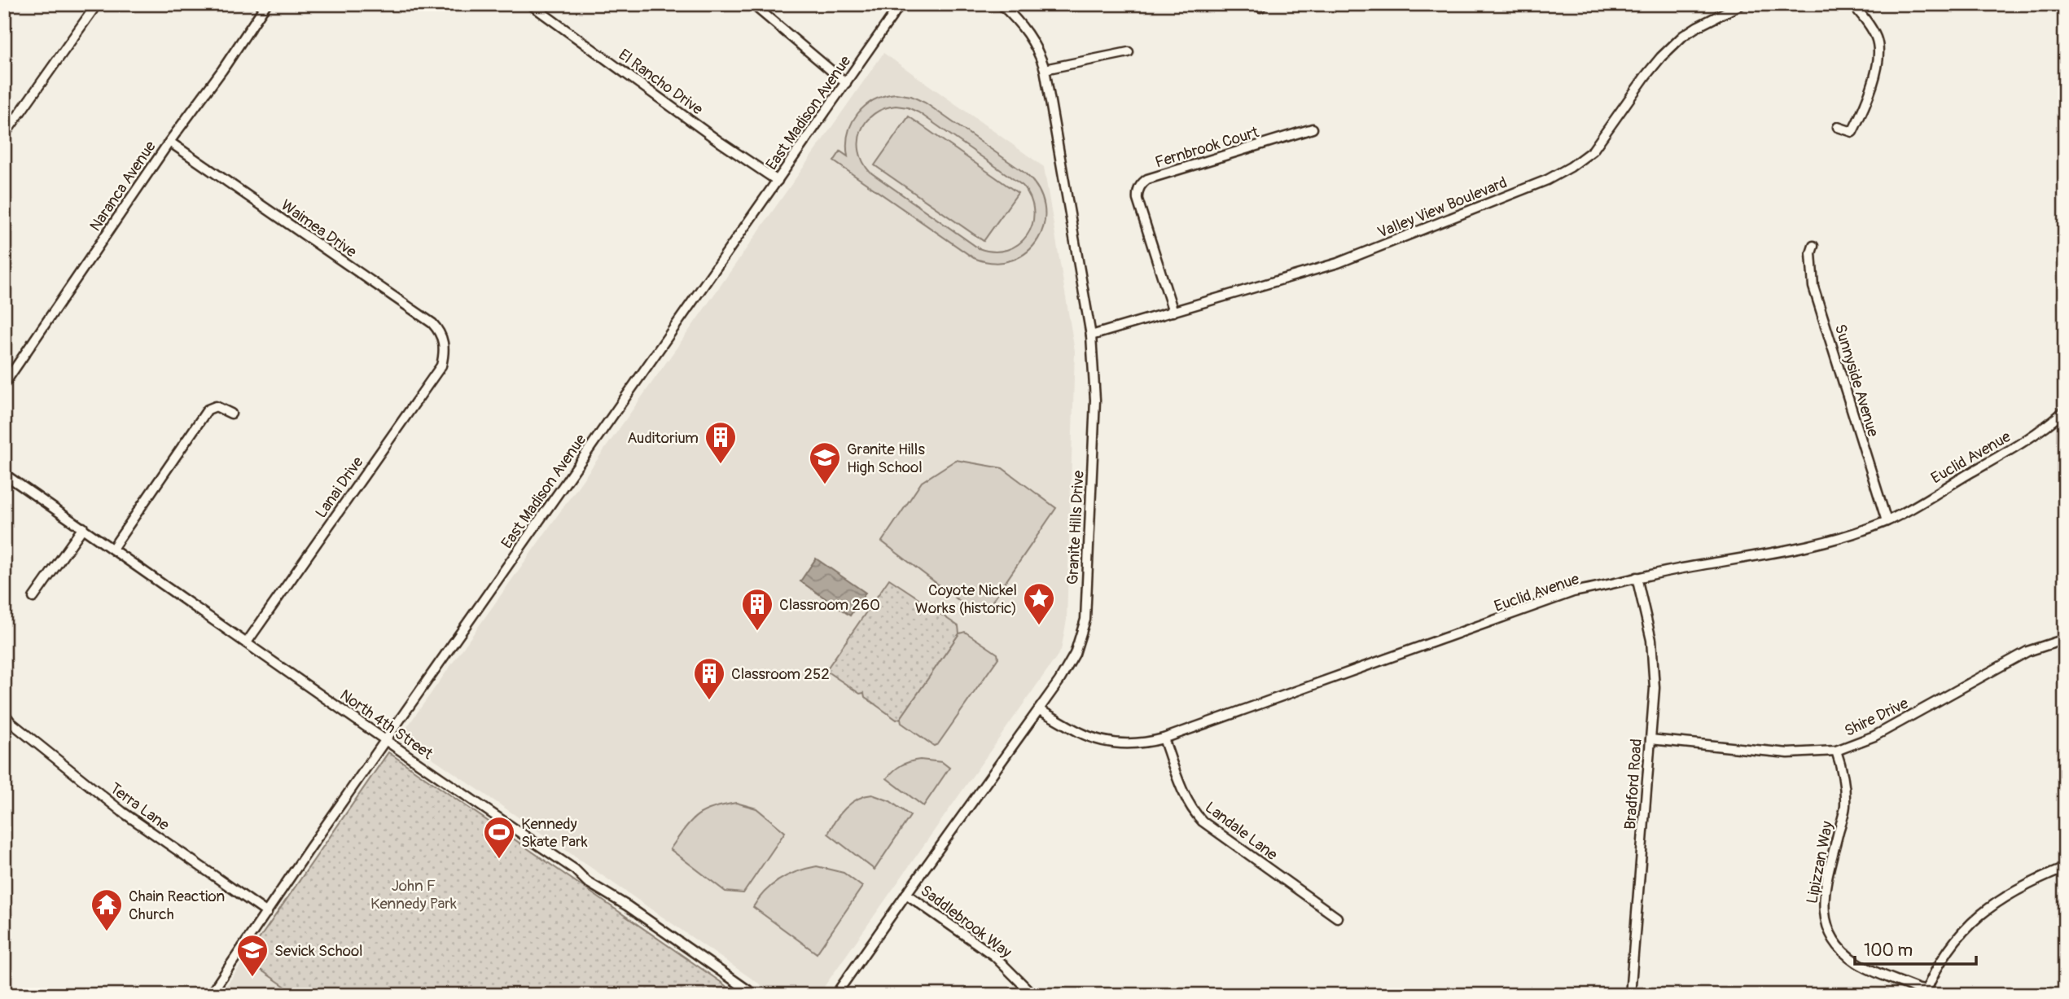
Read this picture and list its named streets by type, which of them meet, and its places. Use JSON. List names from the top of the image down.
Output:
{
  "streets": {
    "street": [
      "El Rancho Drive",
      "East Madison Avenue",
      "Fernbrook Court",
      "Naranca Avenue",
      "Valley View Boulevard",
      "Waimea Drive",
      "Sunnyside Avenue",
      "Euclid Avenue",
      "Lanai Drive",
      "Granite Hills Drive",
      "Shire Drive",
      "North 4th Street",
      "Bradford Road",
      "Terra Lane",
      "Landale Lane",
      "Lipizzan Way",
      "Saddlebrook Way"
    ]
  },
  "crossings": [
    ["El Rancho Drive", "East Madison Avenue"],
    ["East Madison Avenue", "North 4th Street"],
    ["East Madison Avenue", "Terra Lane"],
    ["Fernbrook Court", "Valley View Boulevard"],
    ["Naranca Avenue", "Waimea Drive"],
    ["Valley View Boulevard", "Granite Hills Drive"],
    ["Waimea Drive", "Lanai Drive"],
    ["Sunnyside Avenue", "Euclid Avenue"],
    ["Euclid Avenue", "Granite Hills Drive"],
    ["Euclid Avenue", "Bradford Road"],
    ["Euclid Avenue", "Landale Lane"],
    ["Lanai Drive", "North 4th Street"],
    ["Granite Hills Drive", "Saddlebrook Way"],
    ["Shire Drive", "Bradford Road"],
    ["Shire Drive", "Lipizzan Way"]
  ],
  "parks": ["John F Kennedy Park"],
  "places": {
    "building": ["Auditorium", "Classroom 260", "Classroom 252"],
    "school or university": ["Granite Hills High School", "Sevick School"],
    "place": ["Coyote Nickel Works (historic)"],
    "sports": ["Kennedy Skate Park"],
    "temple": ["Chain Reaction Church"]
  },
  "scale_bar": "100 m"
}
